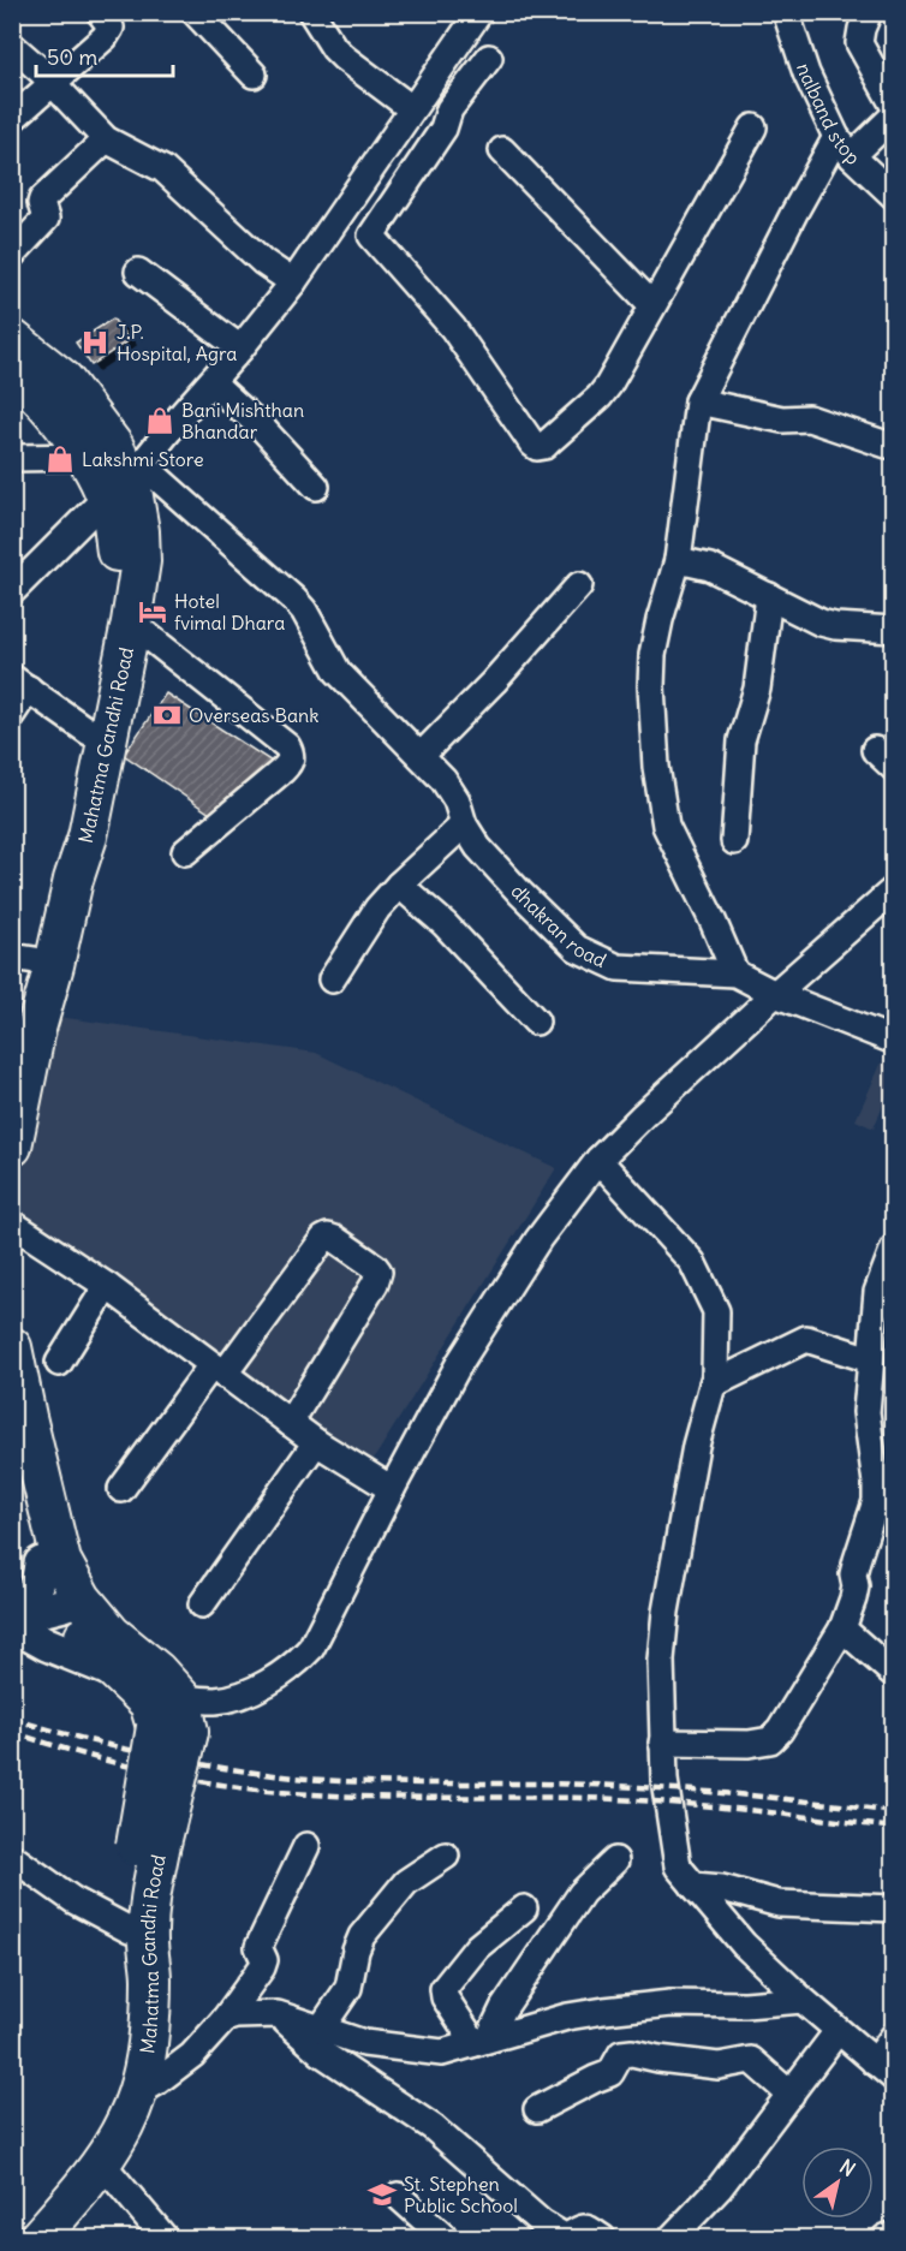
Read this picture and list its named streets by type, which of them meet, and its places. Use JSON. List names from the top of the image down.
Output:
{
  "streets": {
    "highway": ["Mahatma Gandhi Road"],
    "street": ["nalband stop", "dhakran road"]
  },
  "crossings": [
    ["Mahatma Gandhi Road", "dhakran road"]
  ],
  "places": {
    "hospital": ["J.P. Hospital, Agra"],
    "shop": ["Bani Mishthan Bhandar", "Lakshmi Store"],
    "hotel": ["Hotel fvimal Dhara"],
    "bank": ["Overseas Bank"],
    "school or university": ["St. Stephen Public School"]
  },
  "scale_bar": "50 m",
  "north": "top right"
}
